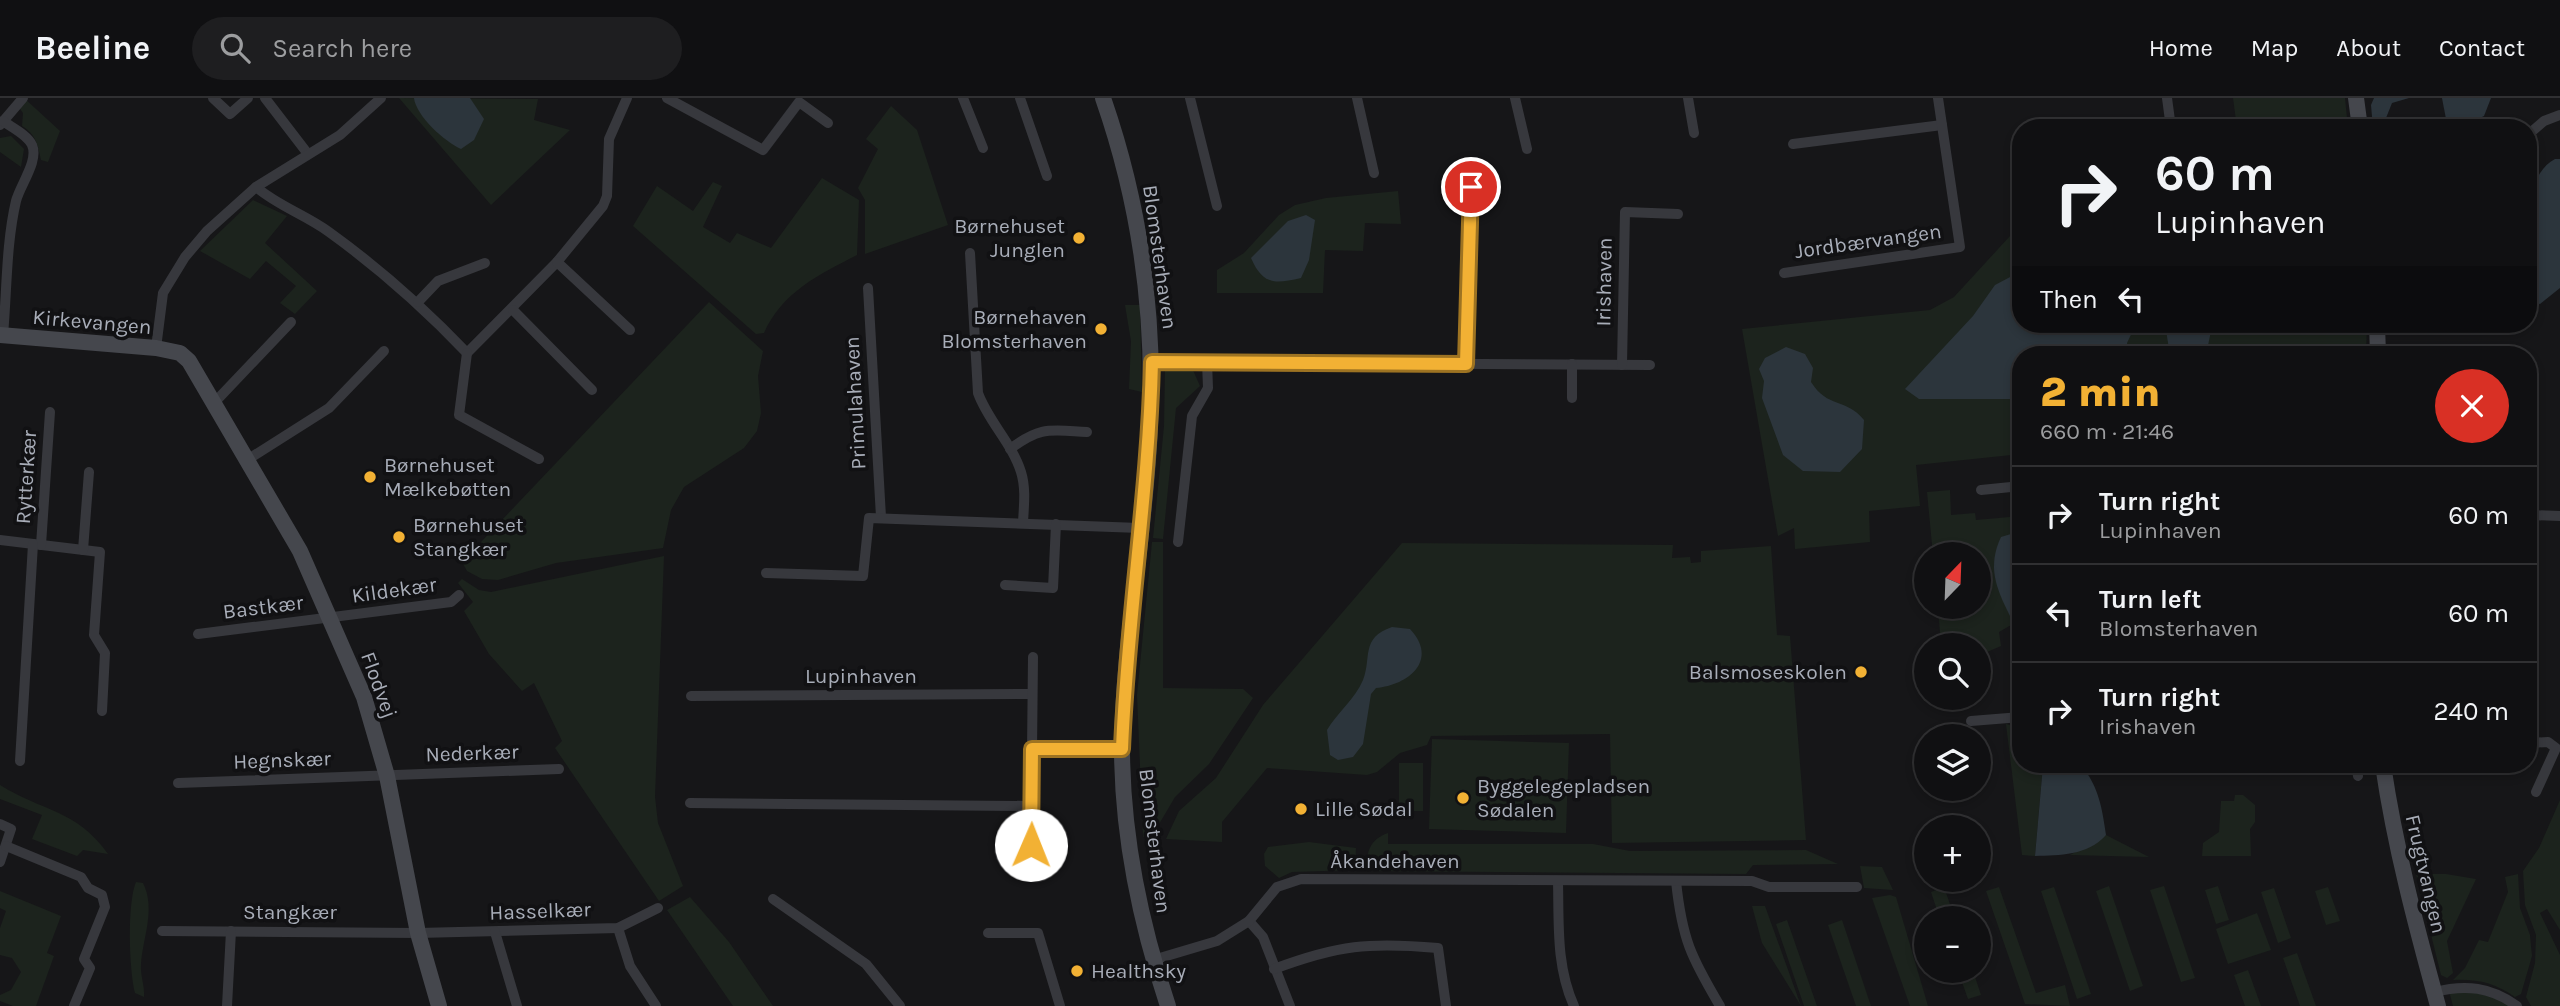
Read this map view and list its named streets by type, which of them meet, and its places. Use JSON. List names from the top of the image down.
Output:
{
  "streets": {
    "street": [
      "Jordbærvangen",
      "Blomsterhaven",
      "Irishaven",
      "Kirkevangen",
      "Primulahaven",
      "Rytterkær",
      "Kildekær",
      "Bastkær",
      "Lupinhaven",
      "Flodvej",
      "Nederkær",
      "Hegnskær",
      "Åkandehaven",
      "Frugtvangen",
      "Hasselkær",
      "Stangkær"
    ]
  },
  "crossings": [
    ["Blomsterhaven", "Åkandehaven"],
    ["Kirkevangen", "Flodvej"],
    ["Kildekær", "Bastkær"],
    ["Kildekær", "Flodvej"],
    ["Bastkær", "Flodvej"],
    ["Flodvej", "Nederkær"],
    ["Flodvej", "Hegnskær"],
    ["Flodvej", "Hasselkær"],
    ["Flodvej", "Stangkær"],
    ["Nederkær", "Hegnskær"],
    ["Hasselkær", "Stangkær"]
  ],
  "places": [
    "Børnehuset Junglen",
    "Børnehaven Blomsterhaven",
    "Børnehuset Mælkebøtten",
    "Børnehuset Stangkær",
    "Balsmoseskolen",
    "Byggelegepladsen Sødalen",
    "Lille Sødal",
    "Healthsky"
  ],
  "north": "top right",
  "page": {
    "header": "Beeline",
    "search": "Search here",
    "nav": [
      "Home",
      "Map",
      "About",
      "Contact"
    ],
    "turn": ["60 m", "Lupinhaven"],
    "then": "Then",
    "heading": ["2 min", "660 m · 21:46"],
    "list": [
      {
        "name": "Turn right",
        "note": "Lupinhaven",
        "value": "60 m"
      },
      {
        "name": "Turn left",
        "note": "Blomsterhaven",
        "value": "60 m"
      },
      {
        "name": "Turn right",
        "note": "Irishaven",
        "value": "240 m"
      }
    ],
    "map_buttons": ["+", "−"]
  }
}
